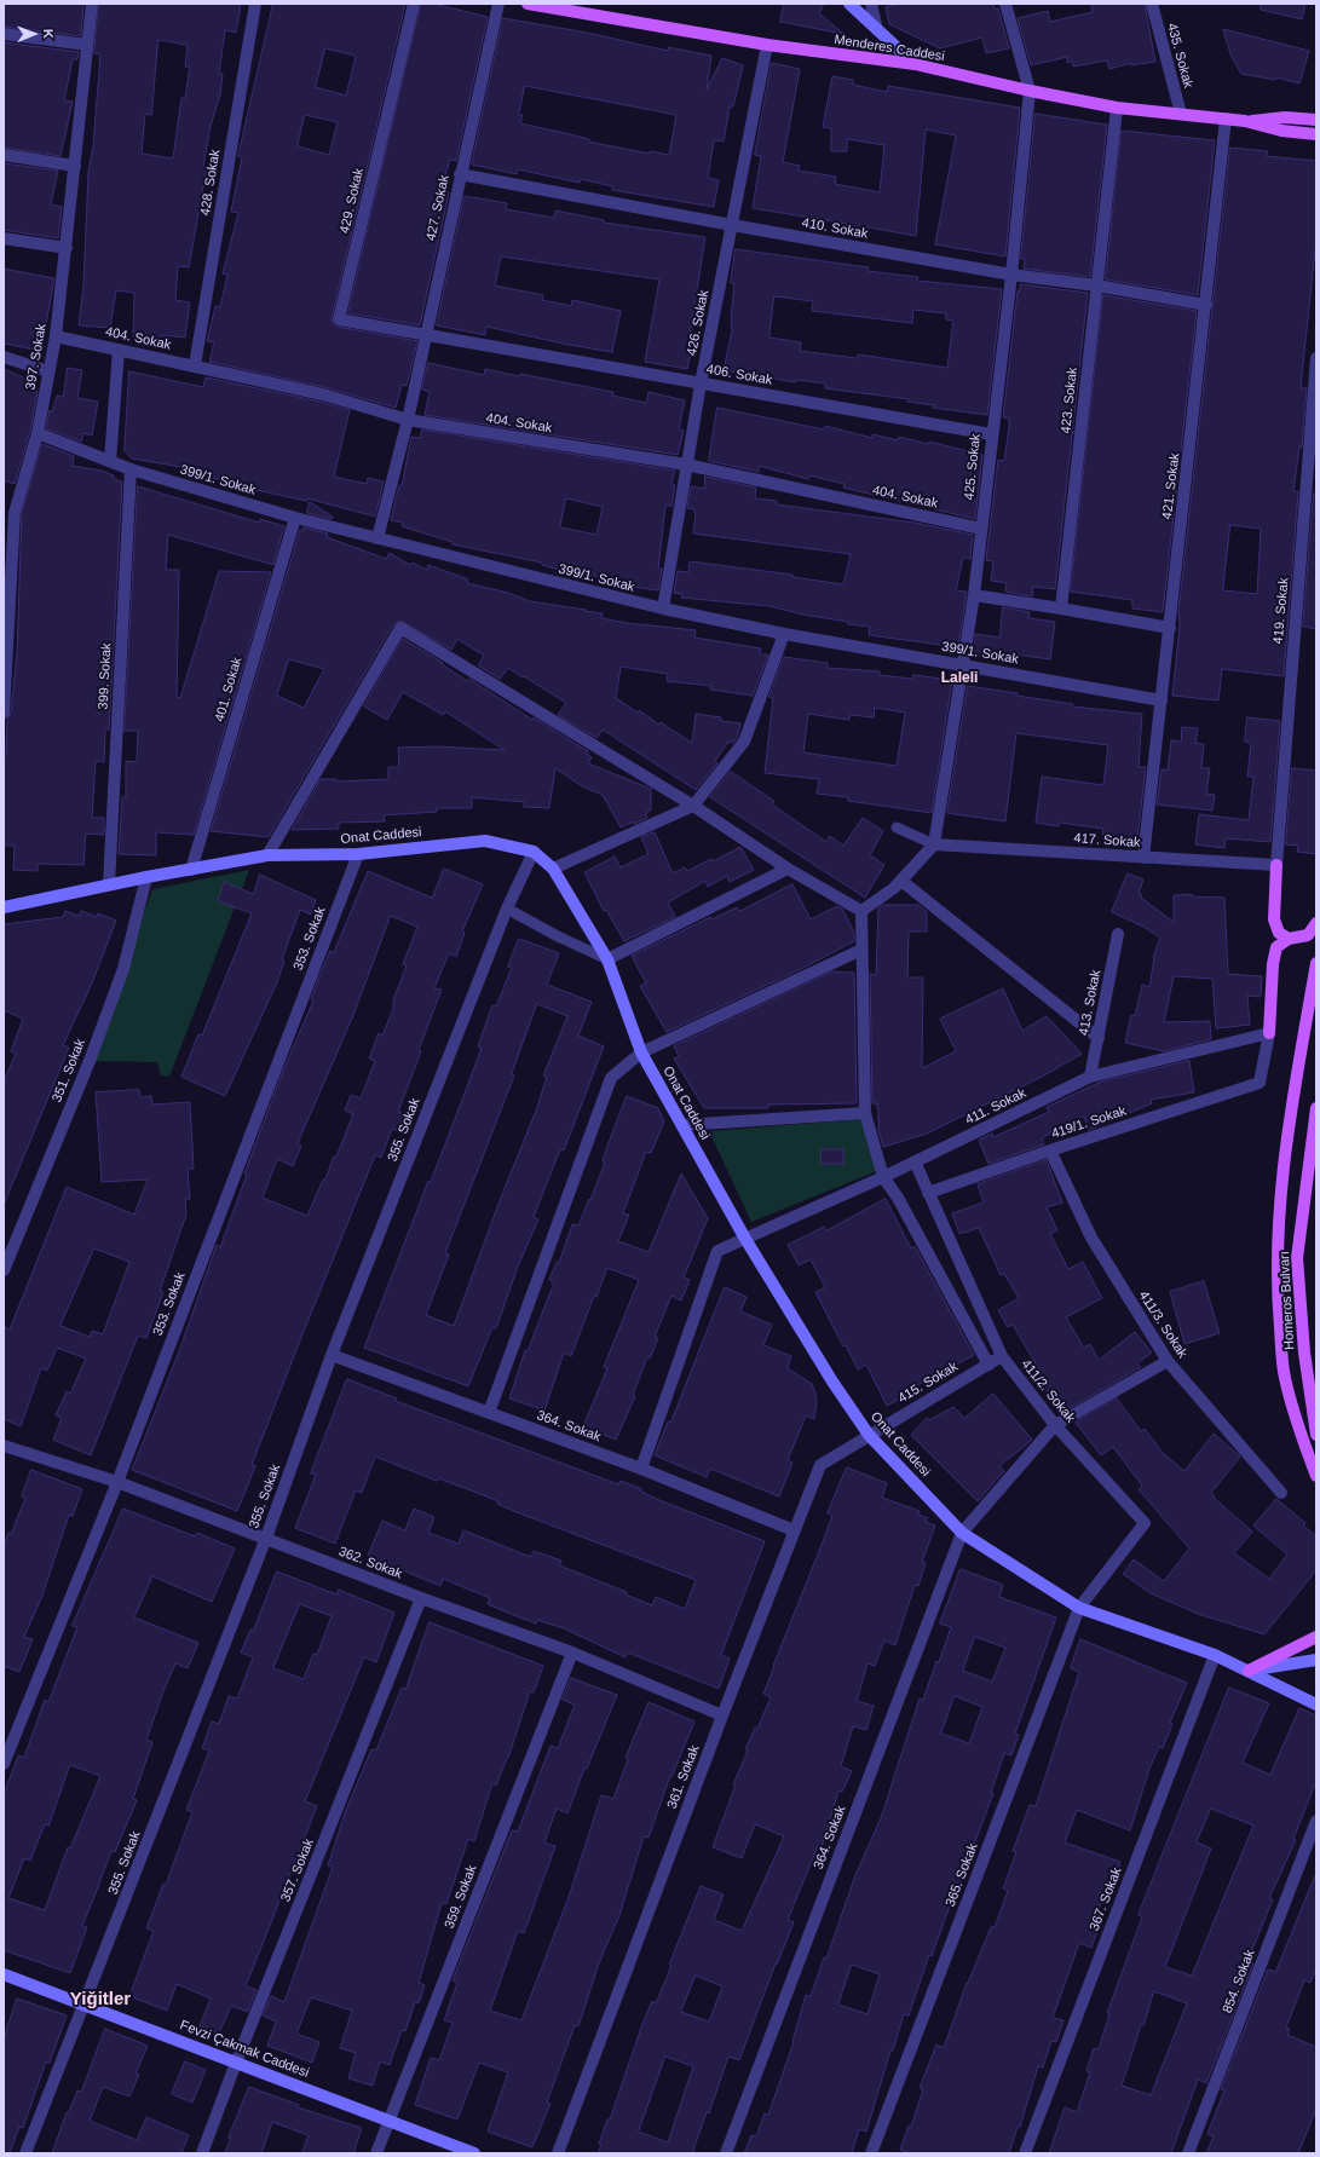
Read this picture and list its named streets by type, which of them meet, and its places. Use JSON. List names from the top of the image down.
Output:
{
  "streets": {
    "main road": [
      "Menderes Caddesi",
      "Onat Caddesi",
      "Homeros Bulvarı",
      "Fevzi Çakmak Caddesi"
    ],
    "street": [
      "435. Sokak",
      "428. Sokak",
      "429. Sokak",
      "427. Sokak",
      "410. Sokak",
      "426. Sokak",
      "404. Sokak",
      "397. Sokak",
      "406. Sokak",
      "423. Sokak",
      "425. Sokak",
      "399/1. Sokak",
      "421. Sokak",
      "419. Sokak",
      "399. Sokak",
      "401. Sokak",
      "417. Sokak",
      "353. Sokak",
      "413. Sokak",
      "351. Sokak",
      "411. Sokak",
      "419/1. Sokak",
      "355. Sokak",
      "411/3. Sokak",
      "415. Sokak",
      "411/2. Sokak",
      "364. Sokak",
      "362. Sokak",
      "361. Sokak",
      "357. Sokak",
      "365. Sokak",
      "359. Sokak",
      "367. Sokak",
      "854. Sokak"
    ]
  },
  "crossings": [
    ["Menderes Caddesi", "435. Sokak"],
    ["Menderes Caddesi", "426. Sokak"],
    ["Menderes Caddesi", "423. Sokak"],
    ["Menderes Caddesi", "425. Sokak"],
    ["Menderes Caddesi", "421. Sokak"],
    ["428. Sokak", "404. Sokak"],
    ["429. Sokak", "427. Sokak"],
    ["429. Sokak", "406. Sokak"],
    ["427. Sokak", "410. Sokak"],
    ["427. Sokak", "404. Sokak"],
    ["427. Sokak", "406. Sokak"],
    ["427. Sokak", "399/1. Sokak"],
    ["410. Sokak", "426. Sokak"],
    ["410. Sokak", "423. Sokak"],
    ["410. Sokak", "425. Sokak"],
    ["410. Sokak", "421. Sokak"],
    ["426. Sokak", "404. Sokak"],
    ["426. Sokak", "406. Sokak"],
    ["426. Sokak", "399/1. Sokak"],
    ["404. Sokak", "397. Sokak"],
    ["404. Sokak", "425. Sokak"],
    ["397. Sokak", "399/1. Sokak"],
    ["406. Sokak", "425. Sokak"],
    ["425. Sokak", "399/1. Sokak"],
    ["425. Sokak", "417. Sokak"],
    ["399/1. Sokak", "421. Sokak"],
    ["399/1. Sokak", "399. Sokak"],
    ["399/1. Sokak", "401. Sokak"],
    ["421. Sokak", "417. Sokak"],
    ["419. Sokak", "417. Sokak"],
    ["399. Sokak", "Onat Caddesi"],
    ["401. Sokak", "Onat Caddesi"],
    ["Onat Caddesi", "353. Sokak"],
    ["Onat Caddesi", "351. Sokak"],
    ["Onat Caddesi", "411. Sokak"],
    ["Onat Caddesi", "355. Sokak"],
    ["Onat Caddesi", "415. Sokak"],
    ["Onat Caddesi", "411/2. Sokak"],
    ["Onat Caddesi", "364. Sokak"],
    ["Onat Caddesi", "361. Sokak"],
    ["Onat Caddesi", "365. Sokak"],
    ["Onat Caddesi", "367. Sokak"],
    ["353. Sokak", "362. Sokak"],
    ["413. Sokak", "411. Sokak"],
    ["411. Sokak", "419/1. Sokak"],
    ["411. Sokak", "411/2. Sokak"],
    ["411. Sokak", "364. Sokak"],
    ["419/1. Sokak", "411/3. Sokak"],
    ["419/1. Sokak", "411/2. Sokak"],
    ["355. Sokak", "364. Sokak"],
    ["355. Sokak", "362. Sokak"],
    ["355. Sokak", "Fevzi Çakmak Caddesi"],
    ["415. Sokak", "411/2. Sokak"],
    ["415. Sokak", "361. Sokak"],
    ["411/2. Sokak", "365. Sokak"],
    ["364. Sokak", "361. Sokak"],
    ["362. Sokak", "361. Sokak"],
    ["362. Sokak", "357. Sokak"],
    ["362. Sokak", "359. Sokak"],
    ["357. Sokak", "Fevzi Çakmak Caddesi"],
    ["359. Sokak", "Fevzi Çakmak Caddesi"]
  ],
  "districts": ["Laleli", "Yiğitler"],
  "north": "right"
}
